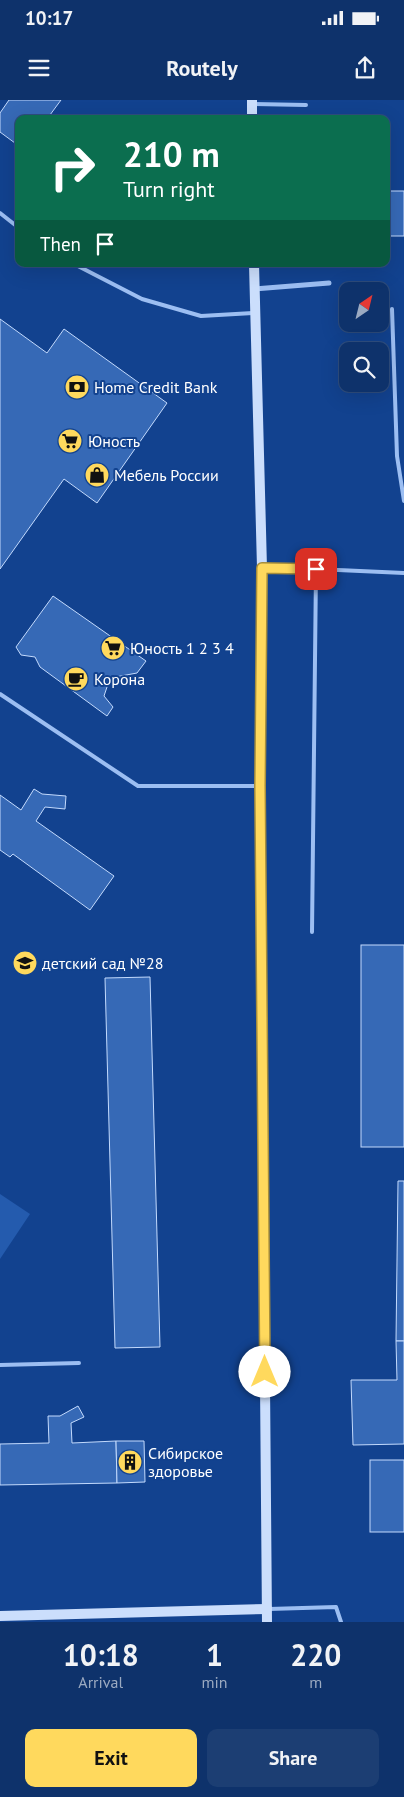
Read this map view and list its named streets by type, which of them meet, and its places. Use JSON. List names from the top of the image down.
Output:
{
  "places": {
    "bank": ["Home Credit Bank"],
    "supermarket": ["Юность", "Юность 1 2 3 4"],
    "shop": ["Мебель России"],
    "cafe": ["Корона"],
    "school or university": ["детский сад №28"],
    "building": ["Сибирское здоровье"]
  },
  "north": "top right",
  "page": {
    "status": "10:17",
    "header": "Routely",
    "turn": ["210 m", "Turn right"],
    "then": "Then",
    "eta": [
      "10:18",
      "Arrival",
      "1",
      "min",
      "220",
      "m"
    ],
    "buttons": ["Exit", "Share"]
  }
}
